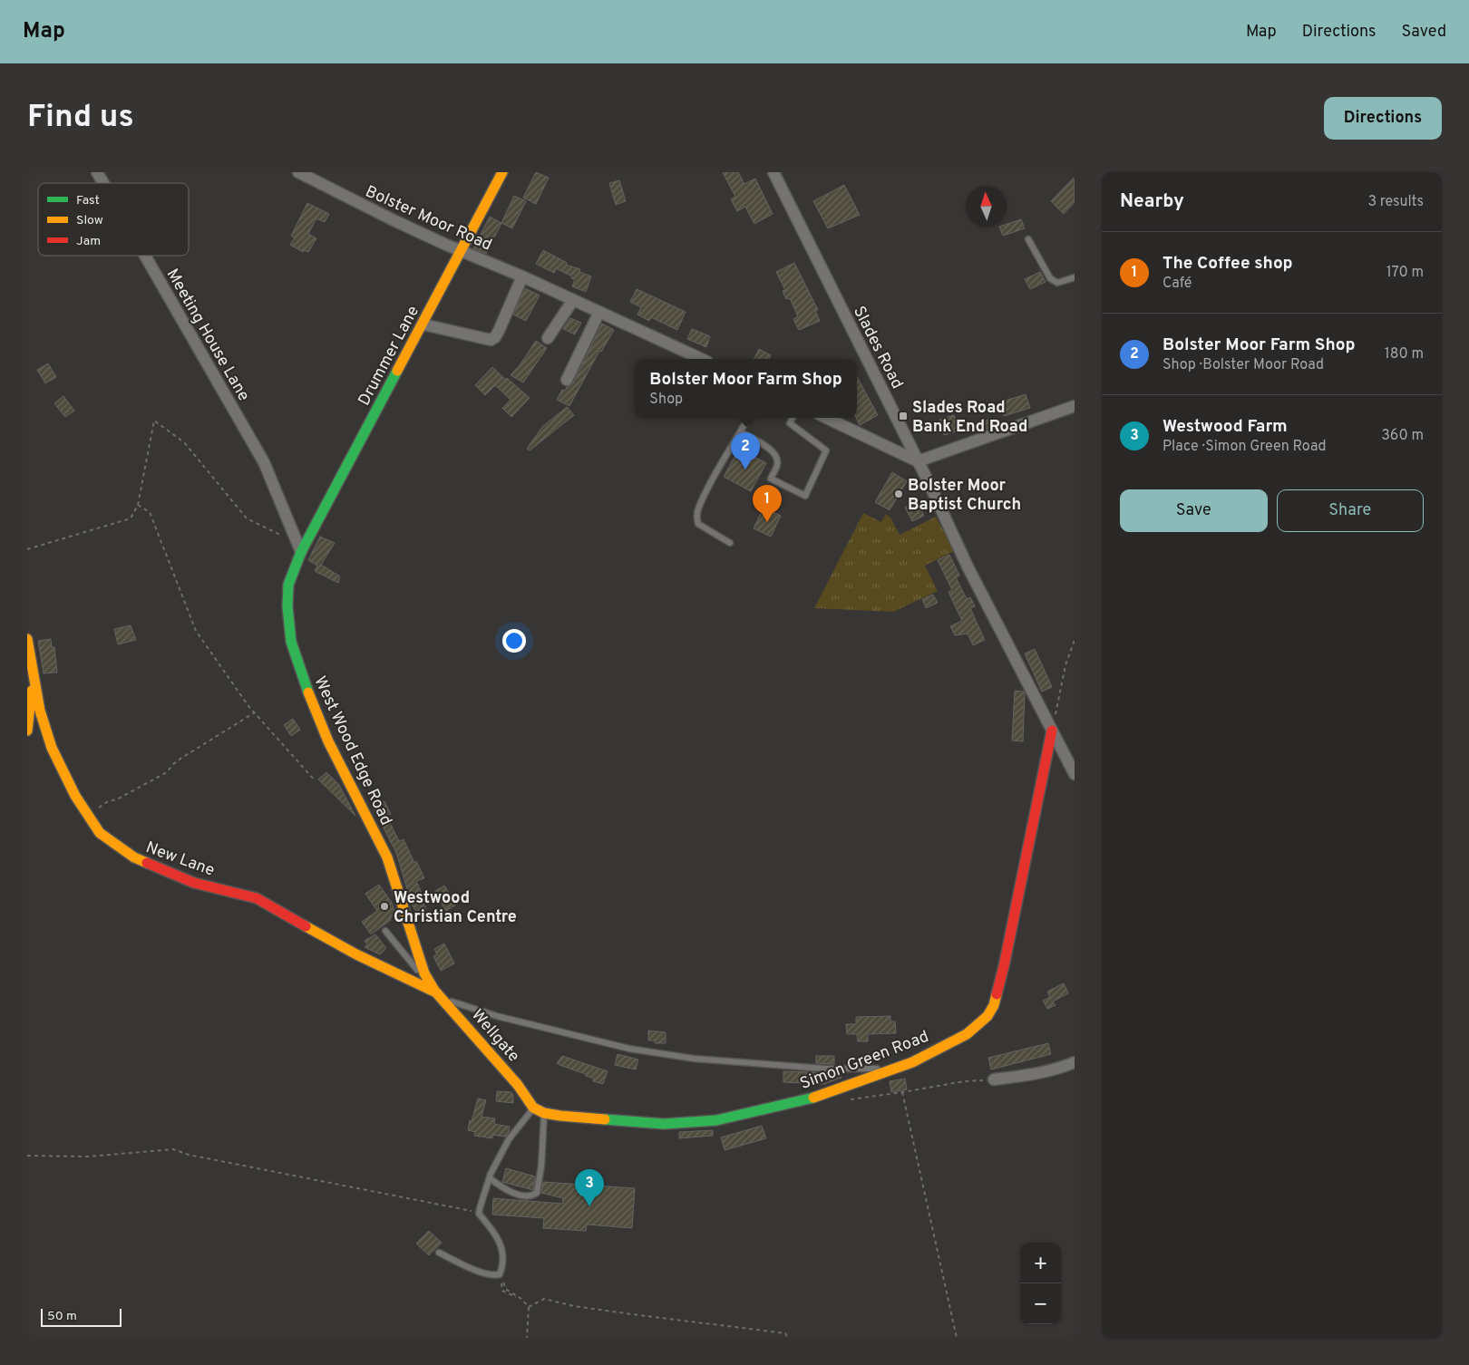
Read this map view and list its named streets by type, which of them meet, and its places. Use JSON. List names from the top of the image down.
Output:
{
  "streets": {
    "street": [
      "Bolster Moor Road",
      "Meeting House Lane",
      "Slades Road",
      "Drummer Lane",
      "West Wood Edge Road",
      "New Lane",
      "Wellgate",
      "Simon Green Road"
    ]
  },
  "crossings": [
    ["Bolster Moor Road", "Drummer Lane"],
    ["Meeting House Lane", "Drummer Lane"],
    ["Meeting House Lane", "West Wood Edge Road"],
    ["Slades Road", "Simon Green Road"],
    ["Drummer Lane", "West Wood Edge Road"],
    ["West Wood Edge Road", "Wellgate"],
    ["New Lane", "Wellgate"],
    ["Wellgate", "Simon Green Road"]
  ],
  "places": {
    "transit": ["Slades Road Bank End Road"],
    "other": ["Bolster Moor Baptist Church", "Westwood Christian Centre"]
  },
  "legend": ["Fast", "Slow", "Jam"],
  "scale_bar": "50 m",
  "north": "top",
  "page": {
    "header": "Map",
    "nav": ["Map", "Directions", "Saved"],
    "buttons": [
      "Directions",
      ["Save", "Share"]
    ],
    "title": "Find us",
    "heading": ["Nearby", "3 results"],
    "list": [
      {
        "mark": "1",
        "name": "The Coffee shop",
        "note": "Café",
        "value": "170 m"
      },
      {
        "mark": "2",
        "name": "Bolster Moor Farm Shop",
        "note": "Shop · Bolster Moor Road",
        "value": "180 m"
      },
      {
        "mark": "3",
        "name": "Westwood Farm",
        "note": "Place · Simon Green Road",
        "value": "360 m"
      }
    ],
    "popup": ["Bolster Moor Farm Shop", "Shop"],
    "pins": ["2", "1", "3"],
    "map_buttons": ["+", "−"],
    "scale": "50 m"
  }
}
